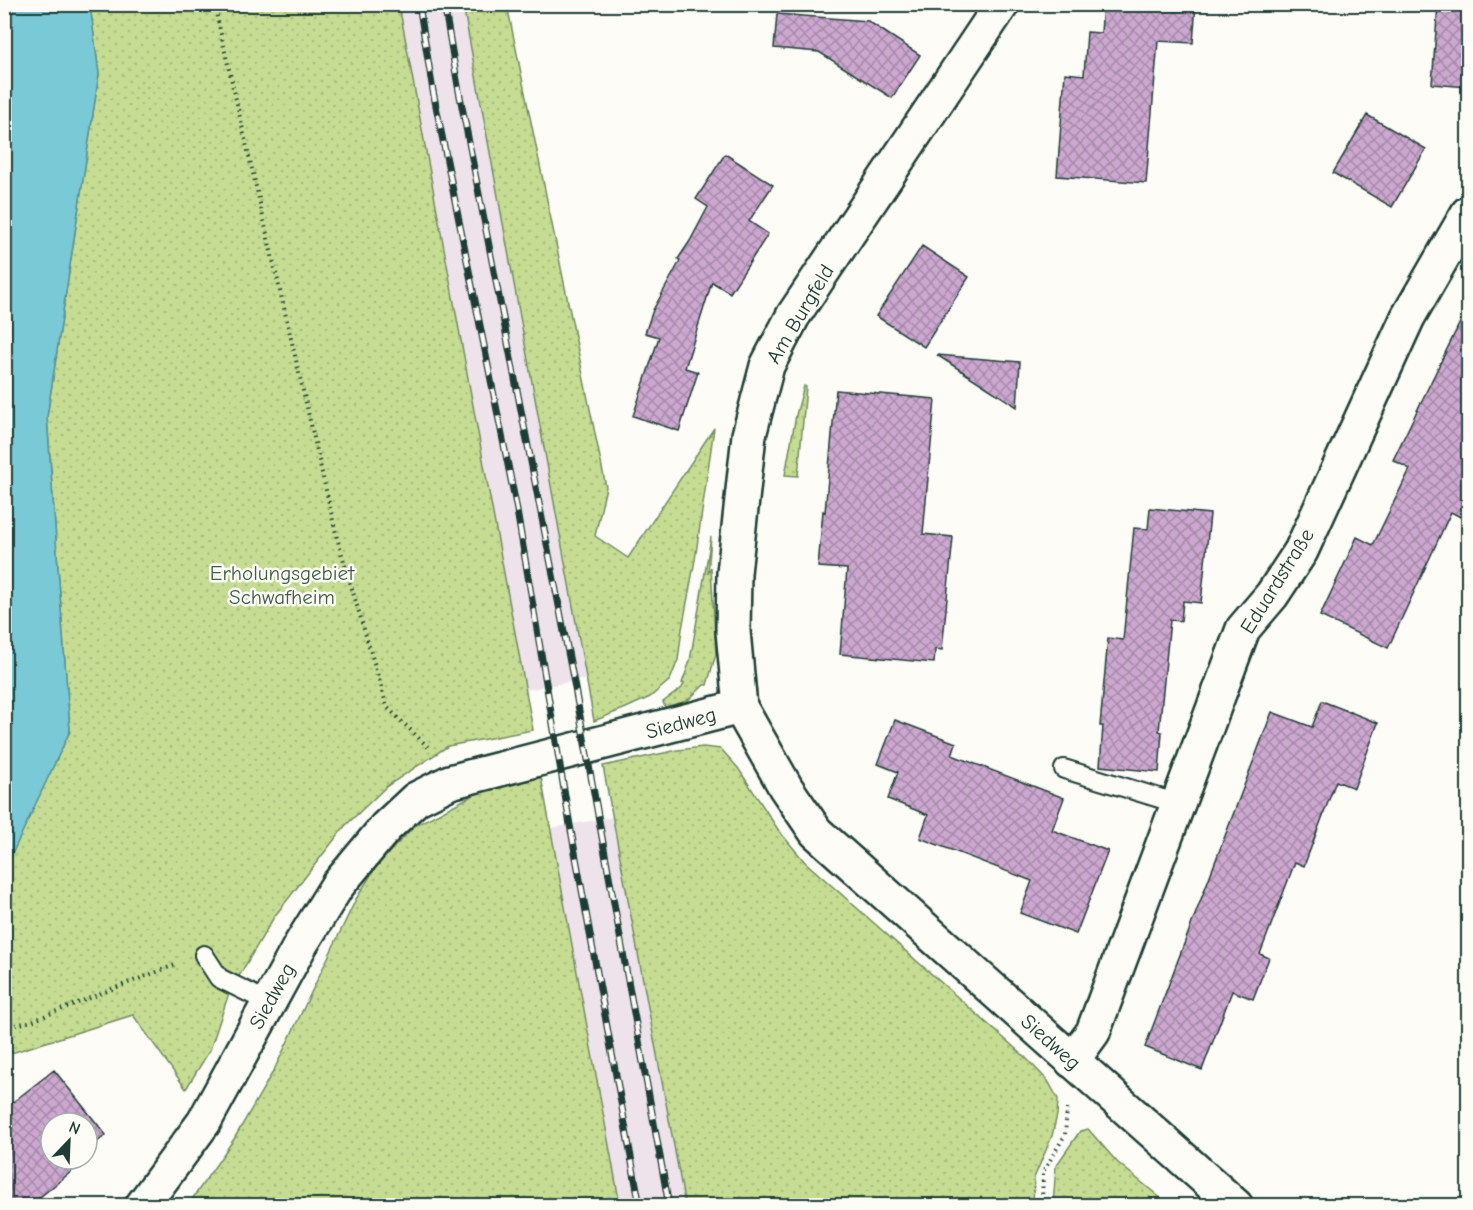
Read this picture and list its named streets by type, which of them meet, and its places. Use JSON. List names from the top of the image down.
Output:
{
  "streets": {
    "street": ["Am Burgfeld", "Eduardstraße", "Siedweg"]
  },
  "crossings": [
    ["Am Burgfeld", "Siedweg"],
    ["Eduardstraße", "Siedweg"]
  ],
  "parks": ["Erholungsgebiet Schwafheim"],
  "north": "top right"
}
